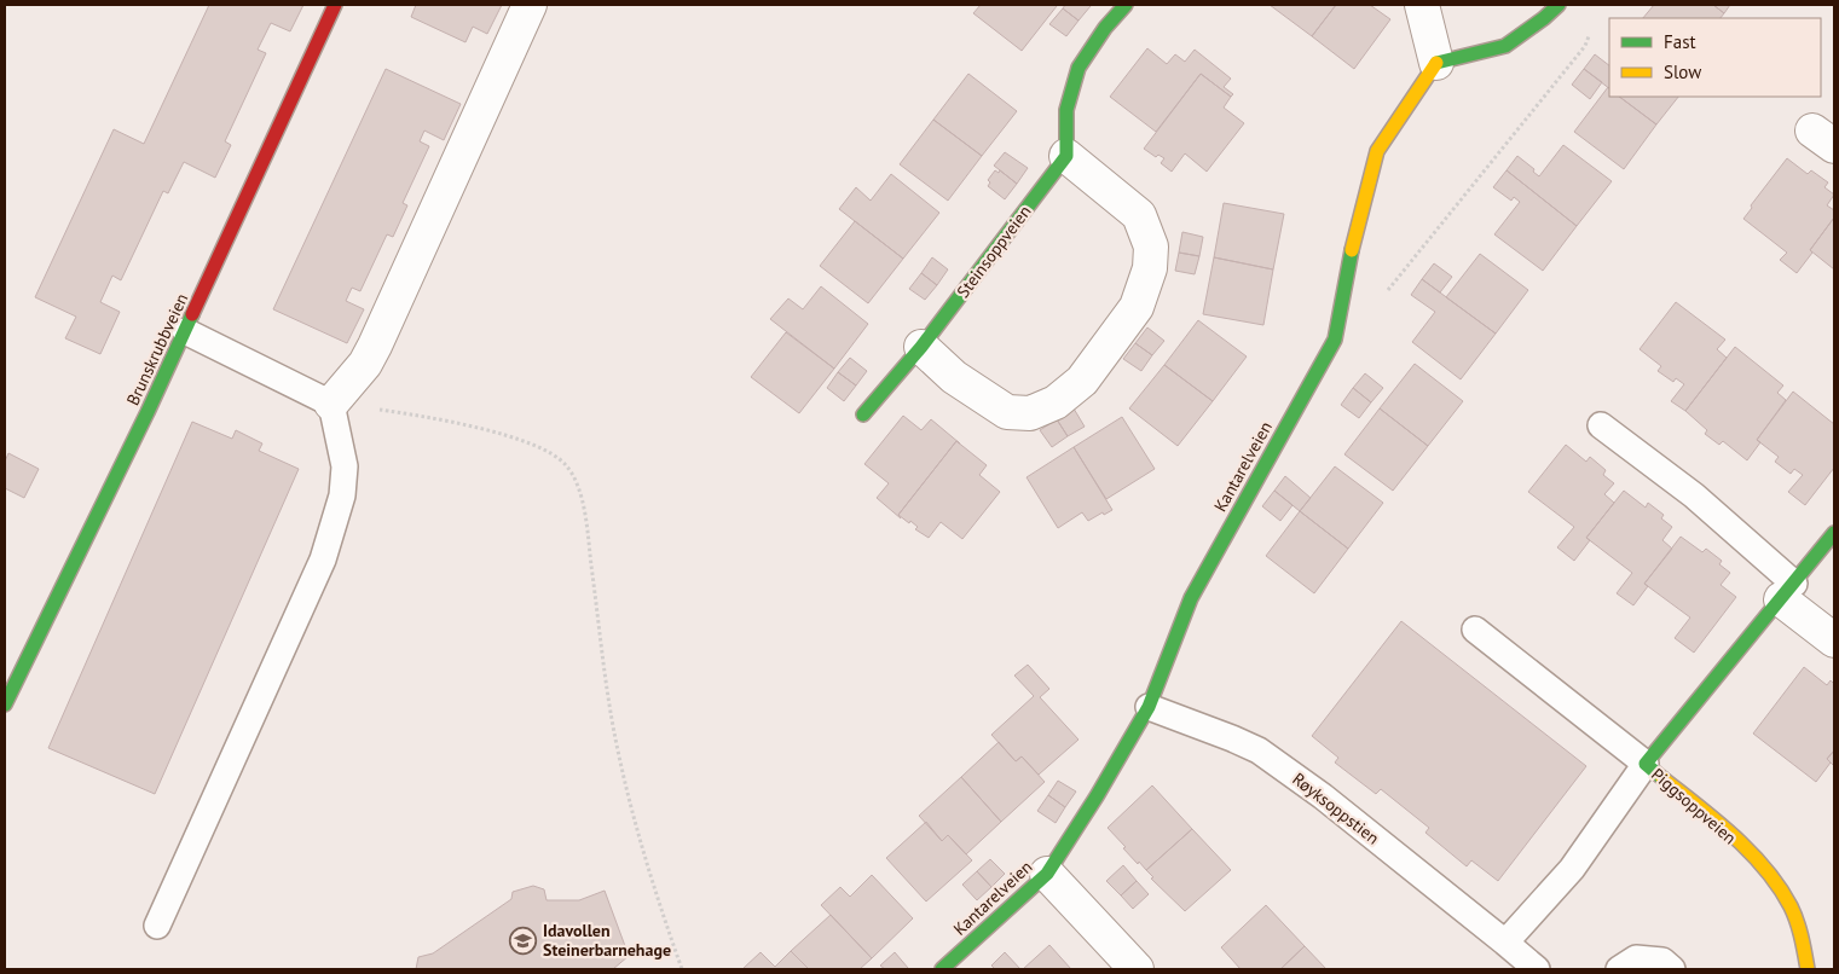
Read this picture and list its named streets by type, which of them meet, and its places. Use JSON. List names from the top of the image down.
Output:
{
  "streets": {
    "street": [
      "Steinsoppveien",
      "Brunskrubbveien",
      "Kantarelveien",
      "Piggsoppveien"
    ],
    "lane": ["Røyksoppstien"]
  },
  "crossings": [
    ["Kantarelveien", "Røyksoppstien"]
  ],
  "places": {
    "school or university": ["Idavollen Steinerbarnehage"]
  },
  "legend": ["Fast", "Slow"]
}
